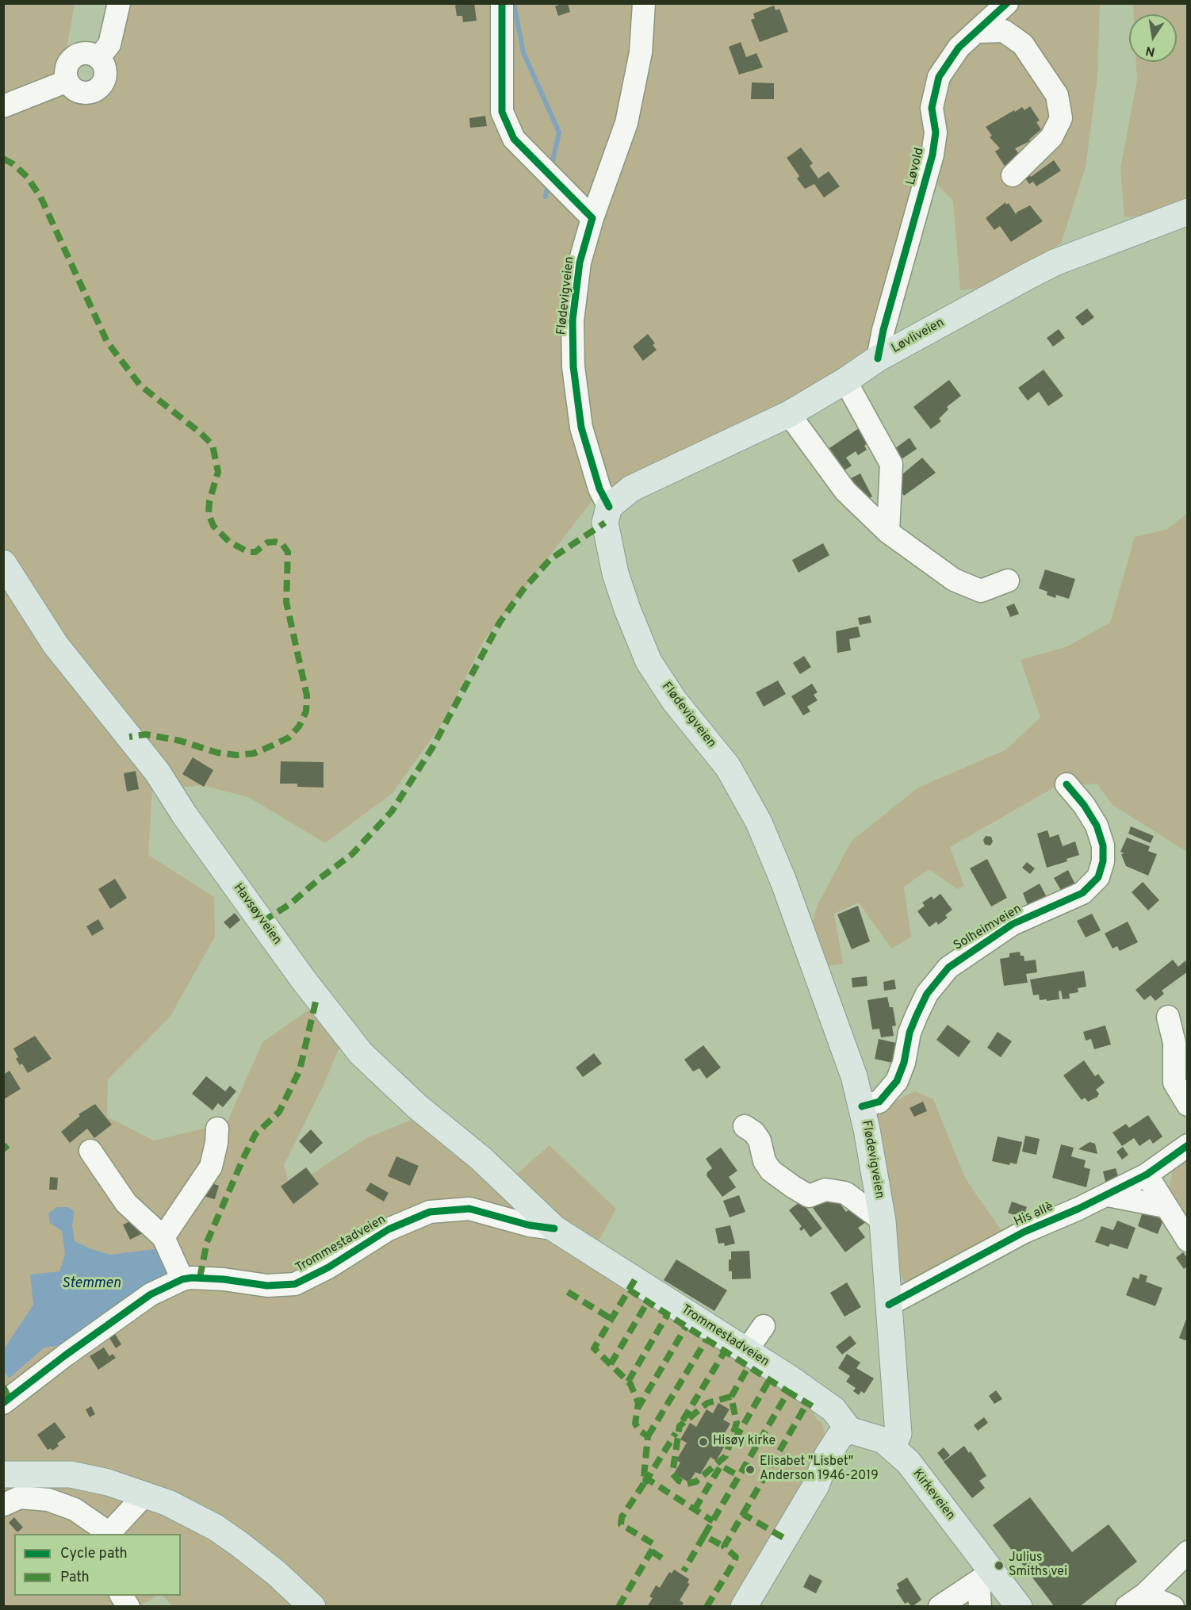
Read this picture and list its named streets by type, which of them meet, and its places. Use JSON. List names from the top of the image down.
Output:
{
  "streets": {
    "main road": [
      "Flødevigveien",
      "Løvliveien",
      "Havsøyveien",
      "Trommestadveien",
      "Kirkeveien"
    ],
    "street": ["Løvold", "Solheimveien", "His allè"]
  },
  "crossings": [
    ["Løvold", "Løvliveien"],
    ["Flødevigveien", "Løvliveien"],
    ["Flødevigveien", "Solheimveien"],
    ["Flødevigveien", "His allè"],
    ["Flødevigveien", "Kirkeveien"],
    ["Havsøyveien", "Trommestadveien"],
    ["Trommestadveien", "Kirkeveien"]
  ],
  "water": ["Stemmen"],
  "places": ["Hisøy kirke", "Elisabet \"Lisbet\" Anderson 1946-2019", "Julius Smiths vei"],
  "legend": ["Cycle path", "Path"],
  "north": "bottom"
}
